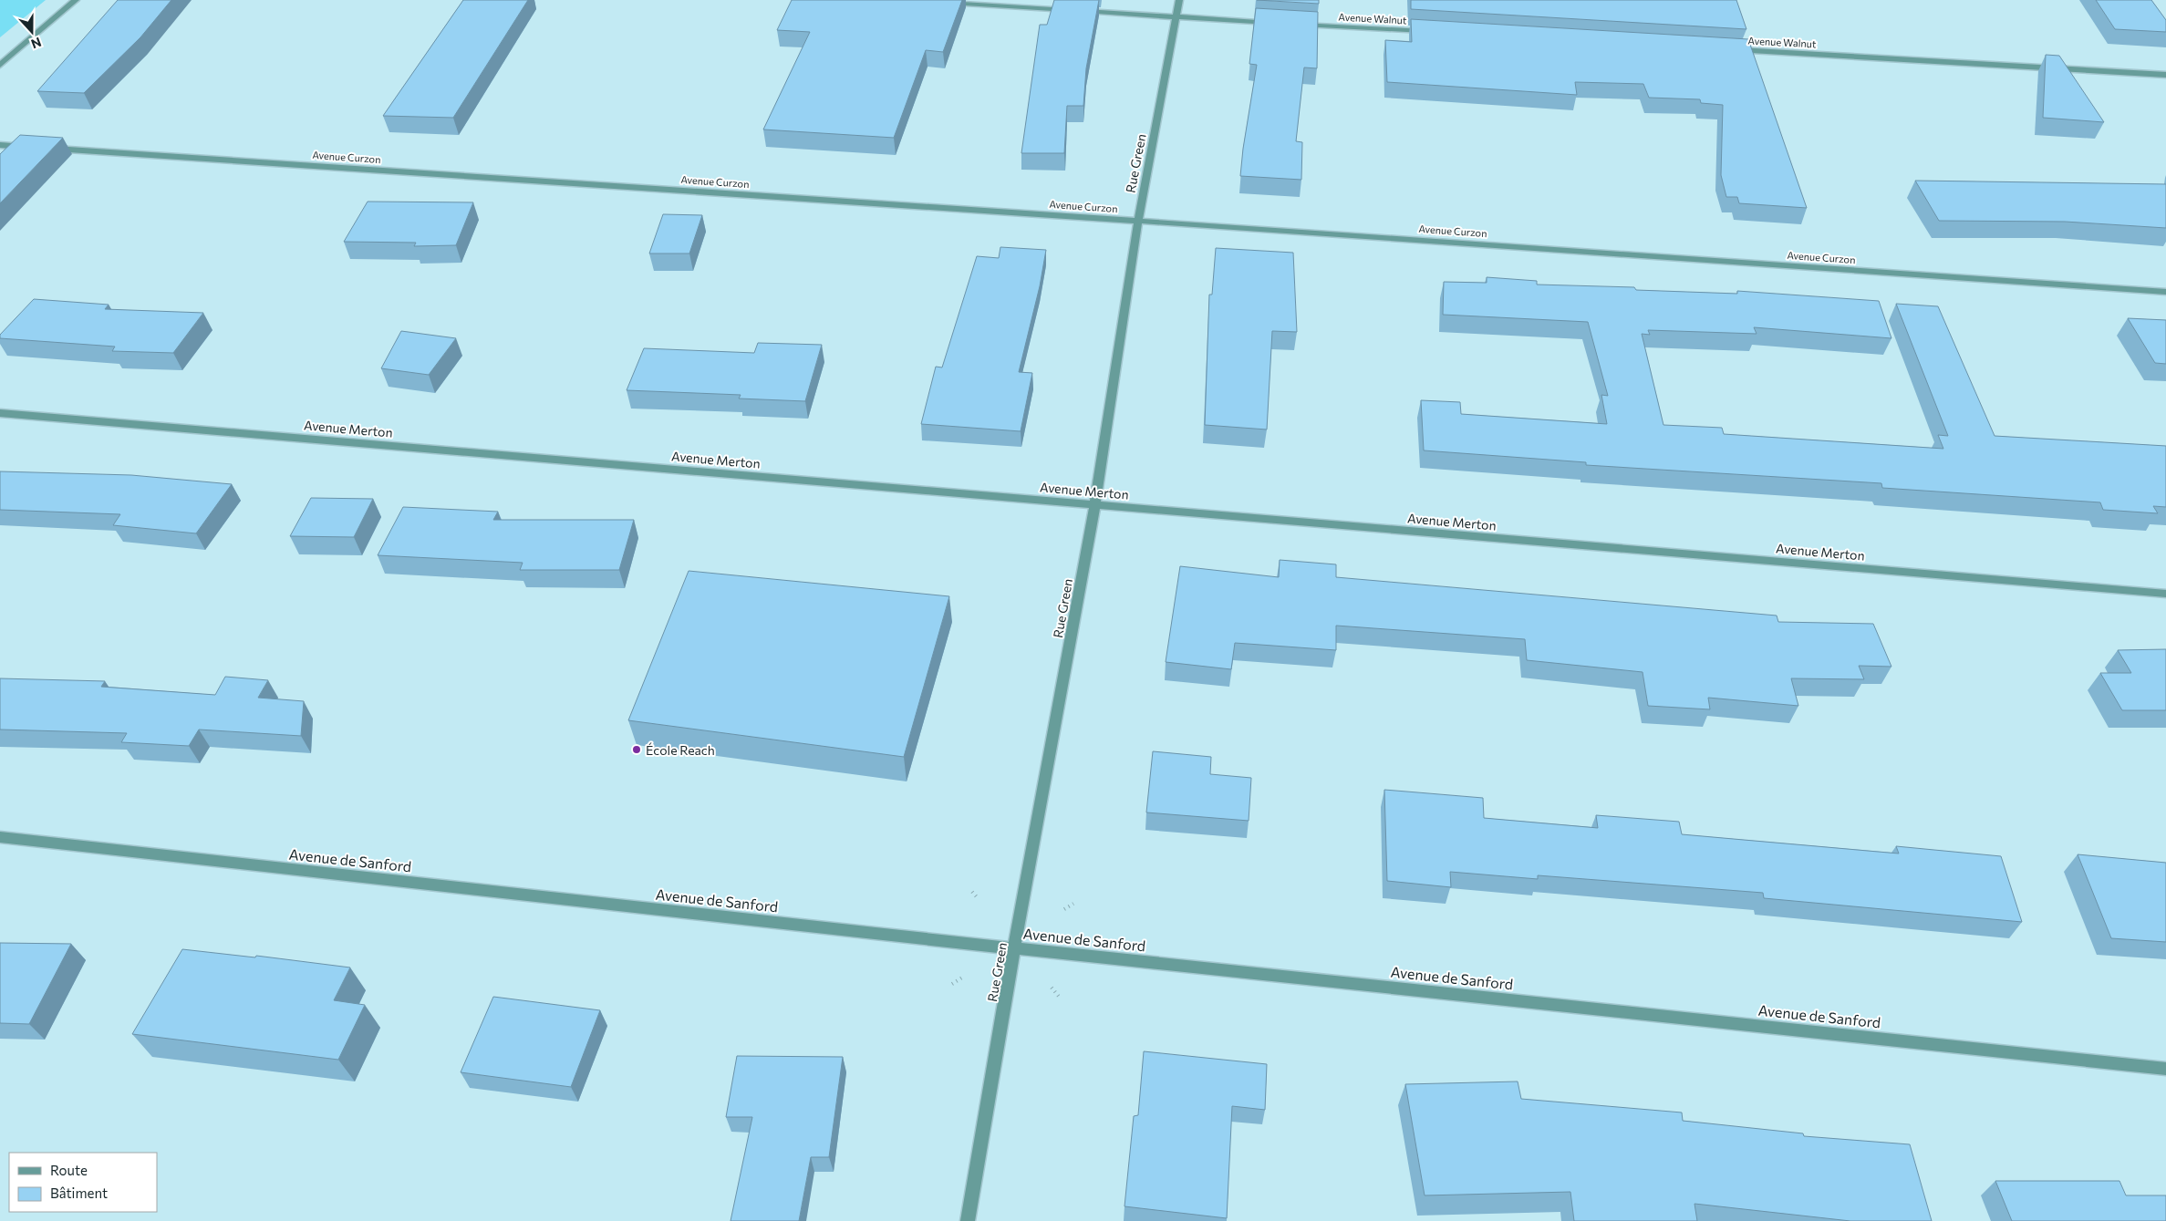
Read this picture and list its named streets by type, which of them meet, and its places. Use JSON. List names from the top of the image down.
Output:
{
  "streets": {
    "street": [
      "Avenue Walnut",
      "Avenue Curzon",
      "Rue Green",
      "Avenue Merton",
      "Avenue de Sanford"
    ]
  },
  "crossings": [
    ["Avenue Curzon", "Rue Green"],
    ["Rue Green", "Avenue Merton"],
    ["Rue Green", "Avenue de Sanford"]
  ],
  "places": ["École Reach"],
  "legend": ["Route", "Bâtiment"],
  "north": "bottom"
}
